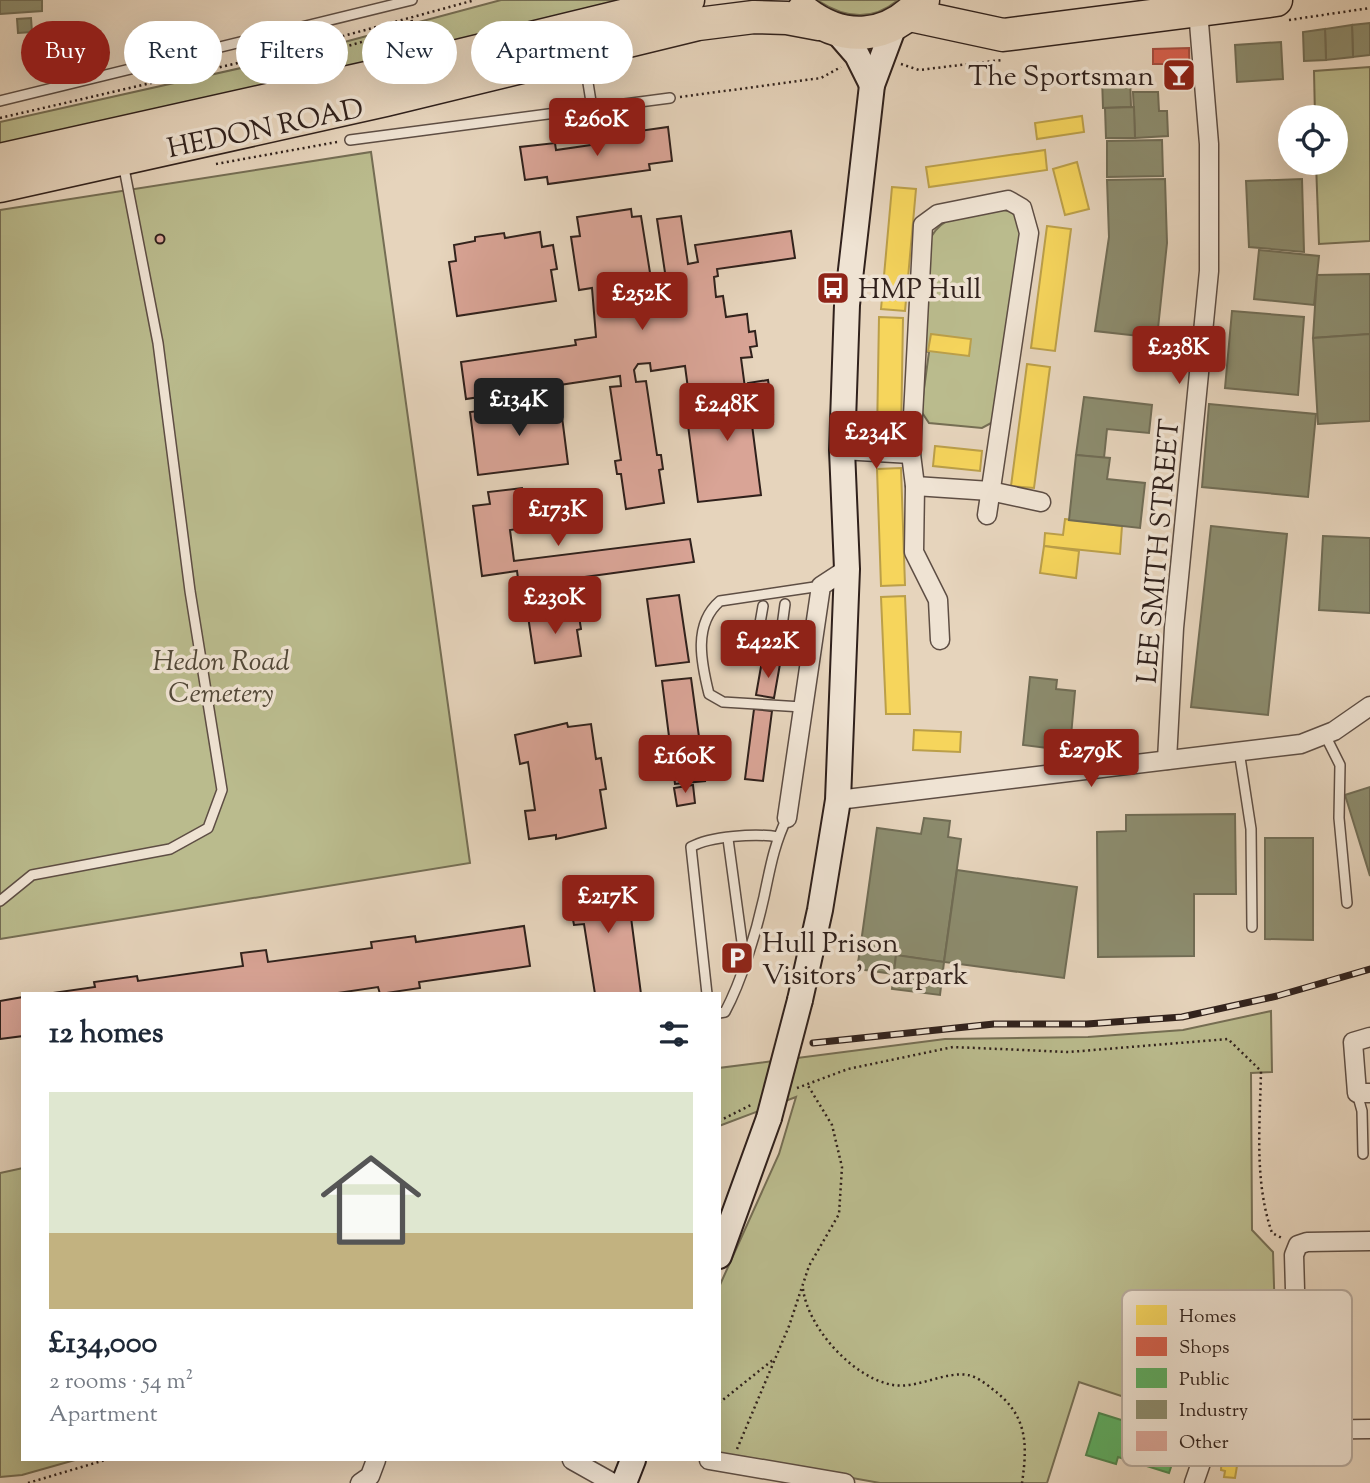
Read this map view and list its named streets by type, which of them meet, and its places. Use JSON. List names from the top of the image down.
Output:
{
  "streets": {
    "highway": ["HEDON ROAD"],
    "street": ["LEE SMITH STREET"]
  },
  "parks": ["Hedon Road Cemetery"],
  "places": {
    "bar": ["The Sportsman"],
    "bus stop": ["HMP Hull"],
    "parking": ["Hull Prison Visitors' Carpark"]
  },
  "legend": [
    "Homes",
    "Shops",
    "Public",
    "Industry",
    "Other"
  ],
  "page": {
    "chip": [
      "Buy",
      "Rent",
      "Filters",
      "New",
      "Apartment"
    ],
    "price": [
      "£260K",
      "£252K",
      "£238K",
      "£134K",
      "£248K",
      "£234K",
      "£173K",
      "£230K",
      "£422K",
      "£279K",
      "£160K",
      "£217K"
    ],
    "heading": "12 homes",
    "list": [
      {
        "name": "£134,000",
        "note": "2 rooms · 54 m² · Apartment"
      }
    ]
  }
}
